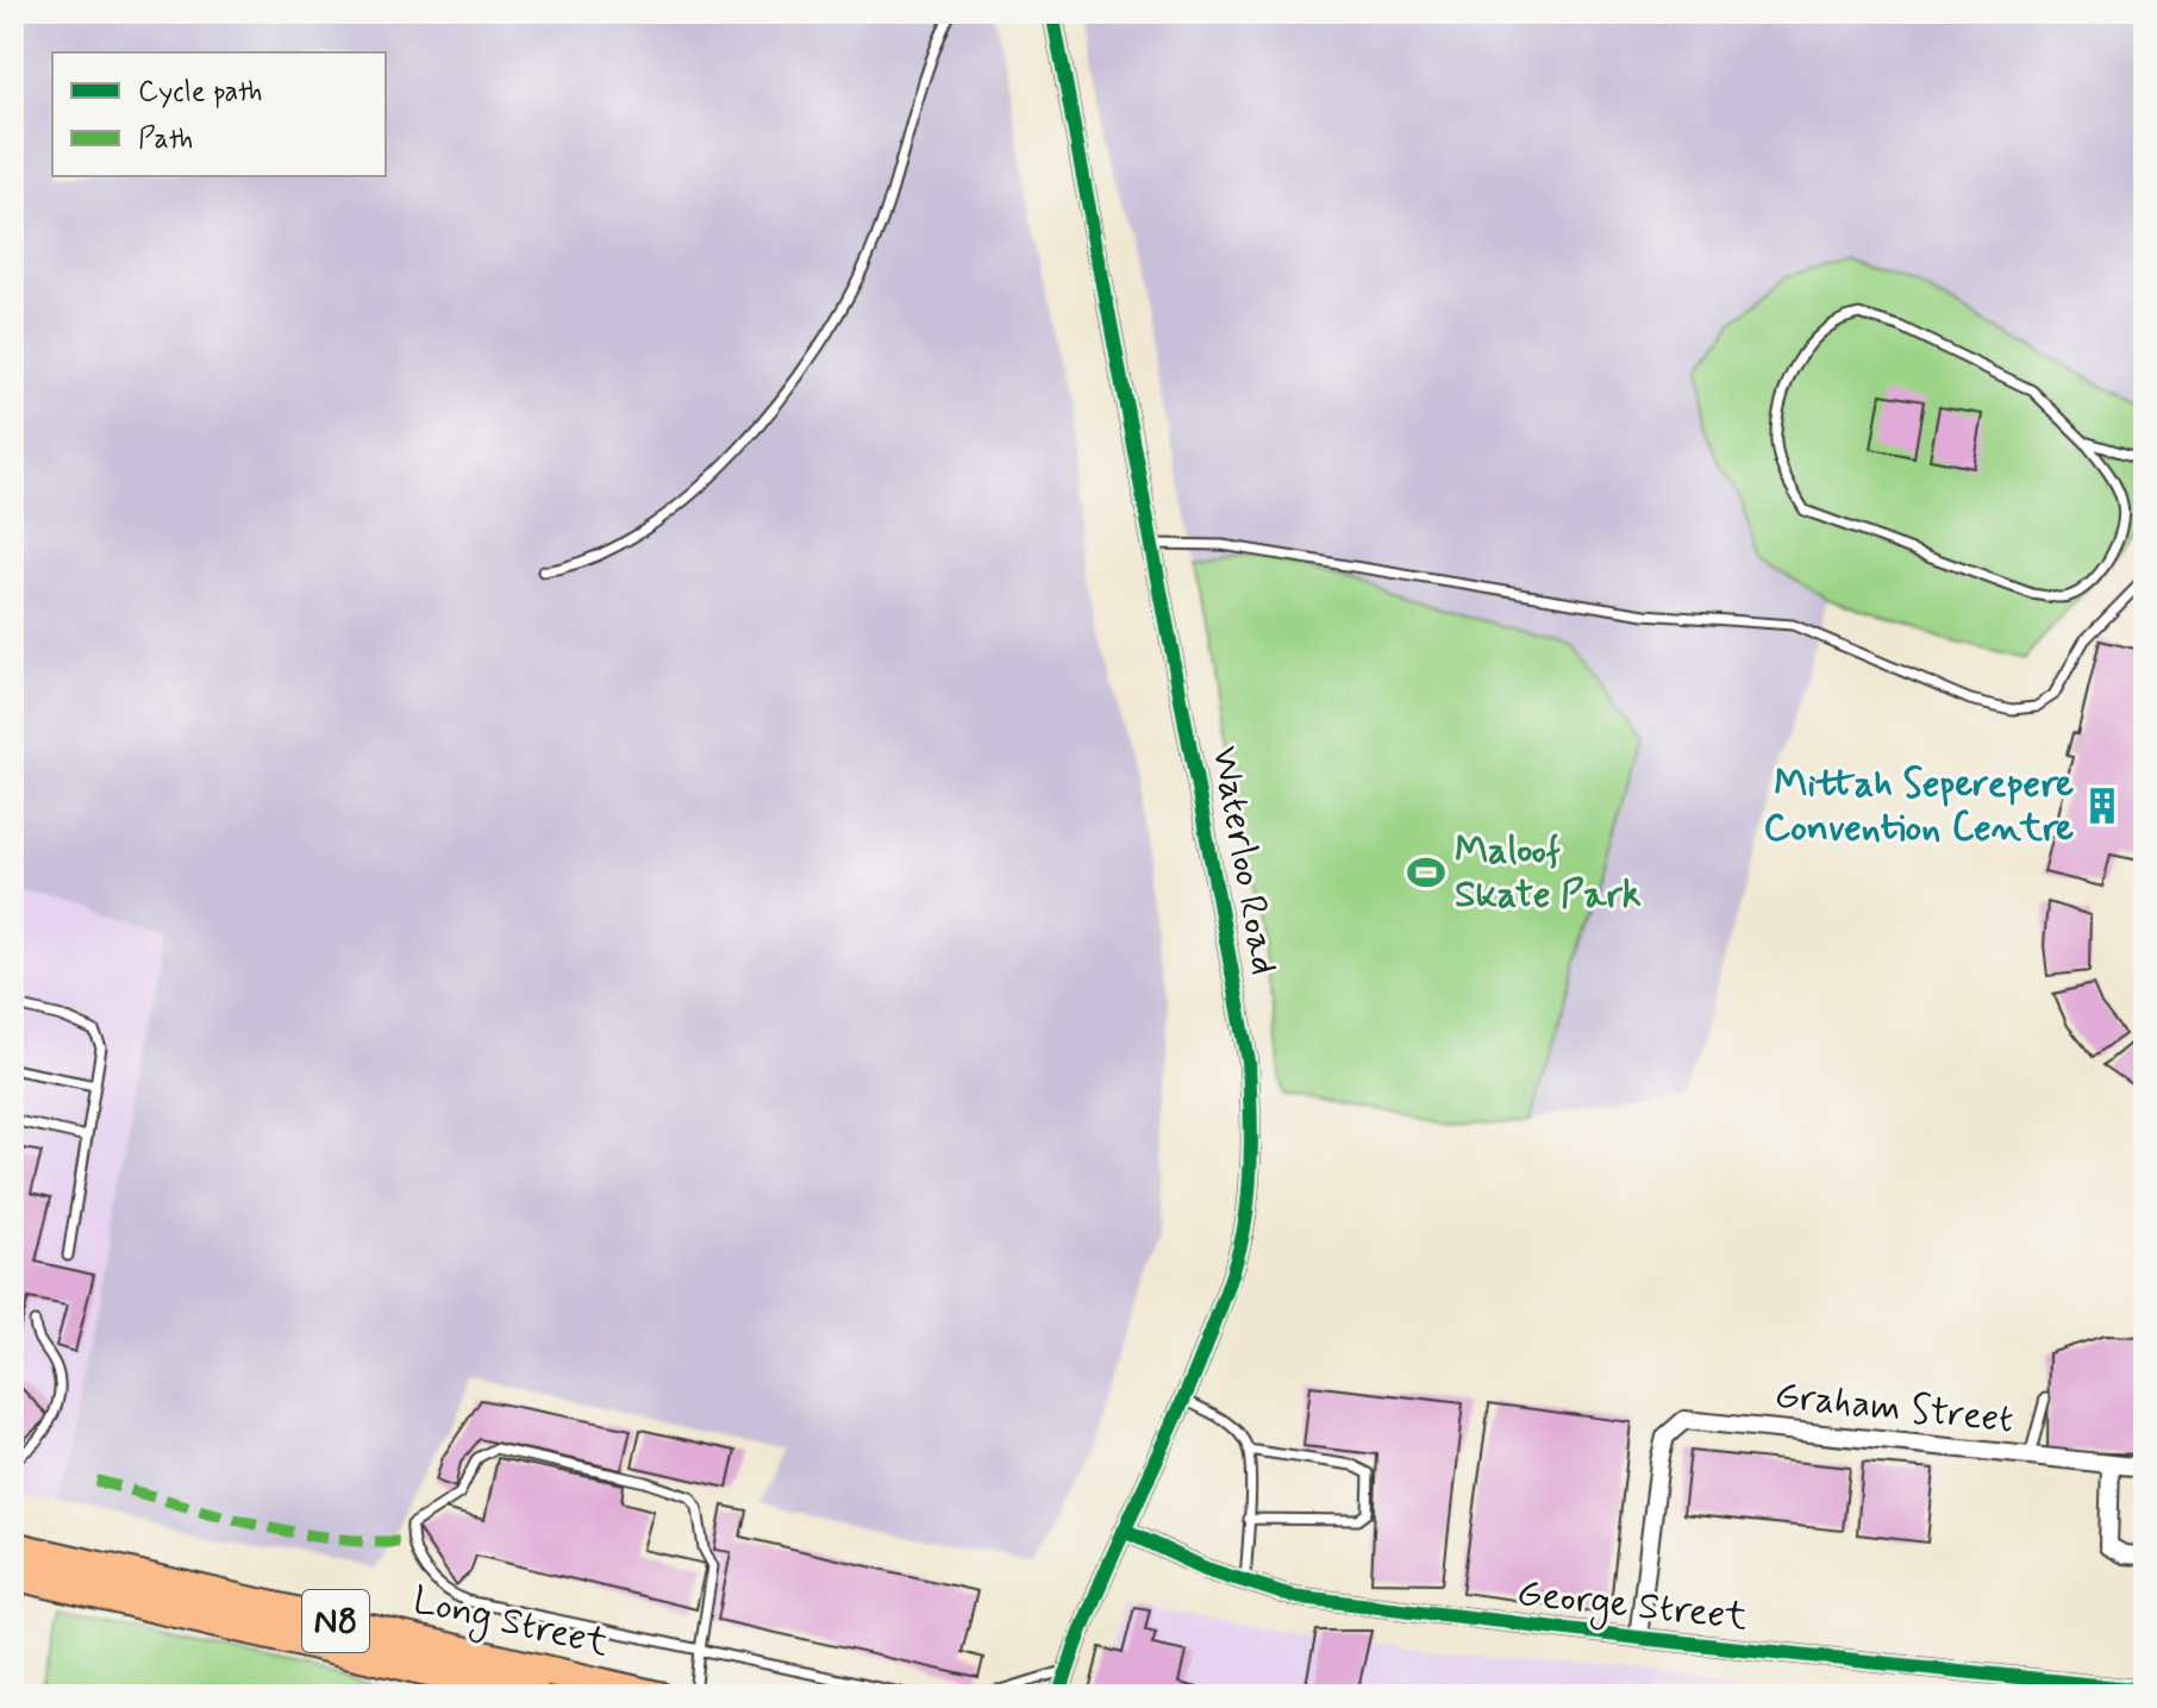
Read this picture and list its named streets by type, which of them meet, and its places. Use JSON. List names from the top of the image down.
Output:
{
  "streets": {
    "highway": ["N8", "Long Street"],
    "street": ["Waterloo Road", "Graham Street", "George Street"]
  },
  "crossings": [
    ["Waterloo Road", "George Street"],
    ["Graham Street", "George Street"]
  ],
  "places": {
    "building": ["Mittah Seperepere Convention Centre"],
    "sports": ["Maloof Skate Park"]
  },
  "legend": ["Cycle path", "Path"]
}
